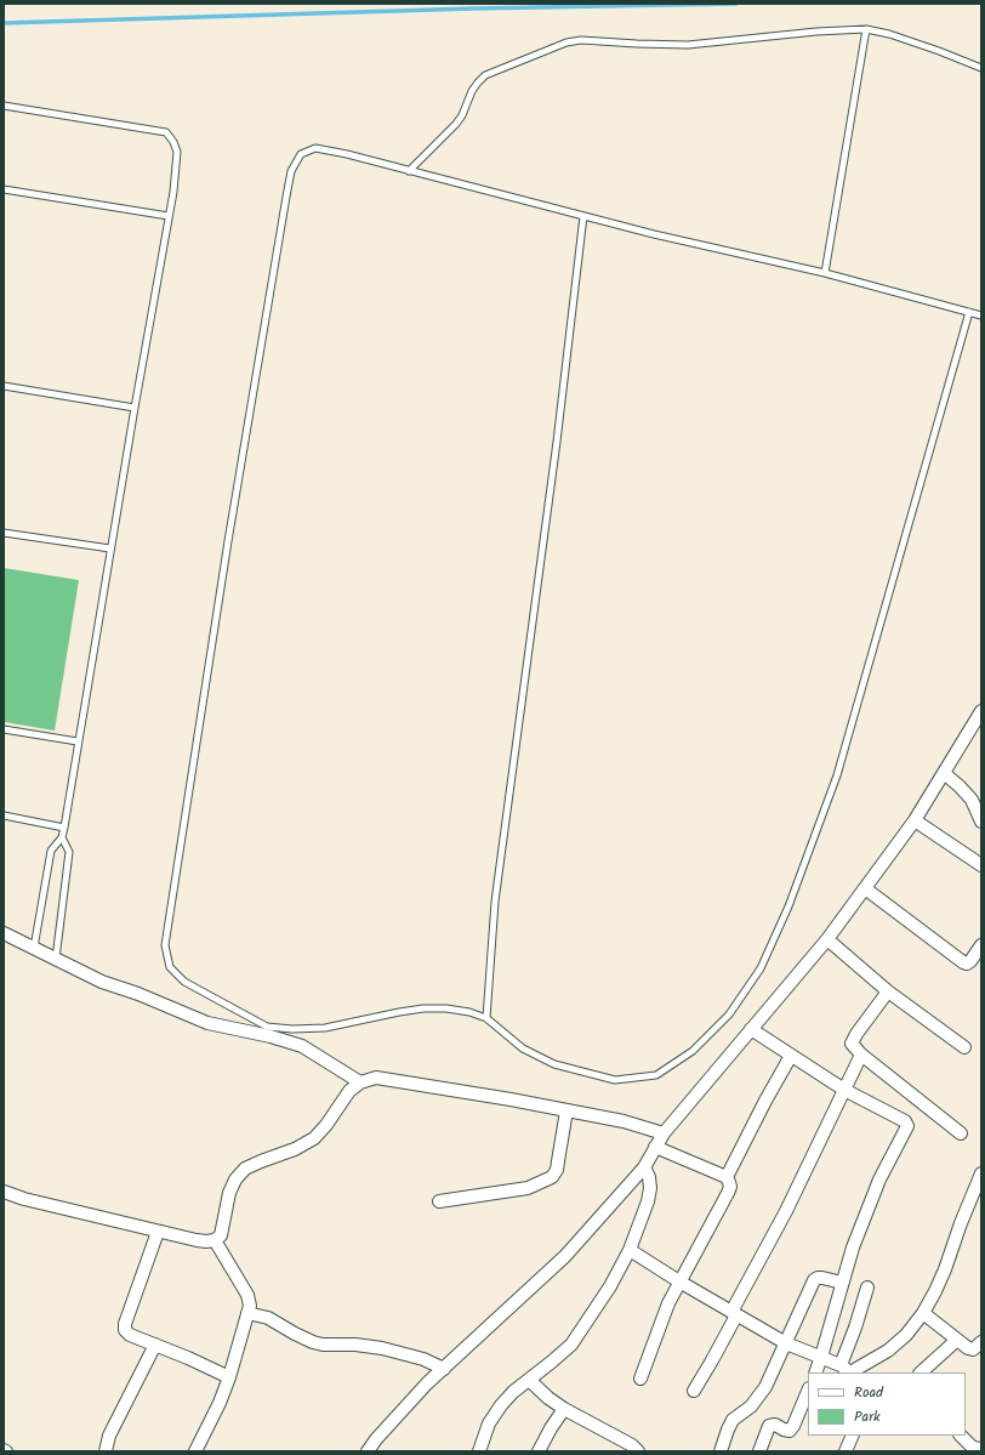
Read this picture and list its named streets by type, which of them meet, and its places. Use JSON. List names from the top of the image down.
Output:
{
  "legend": ["Road", "Park"]
}
